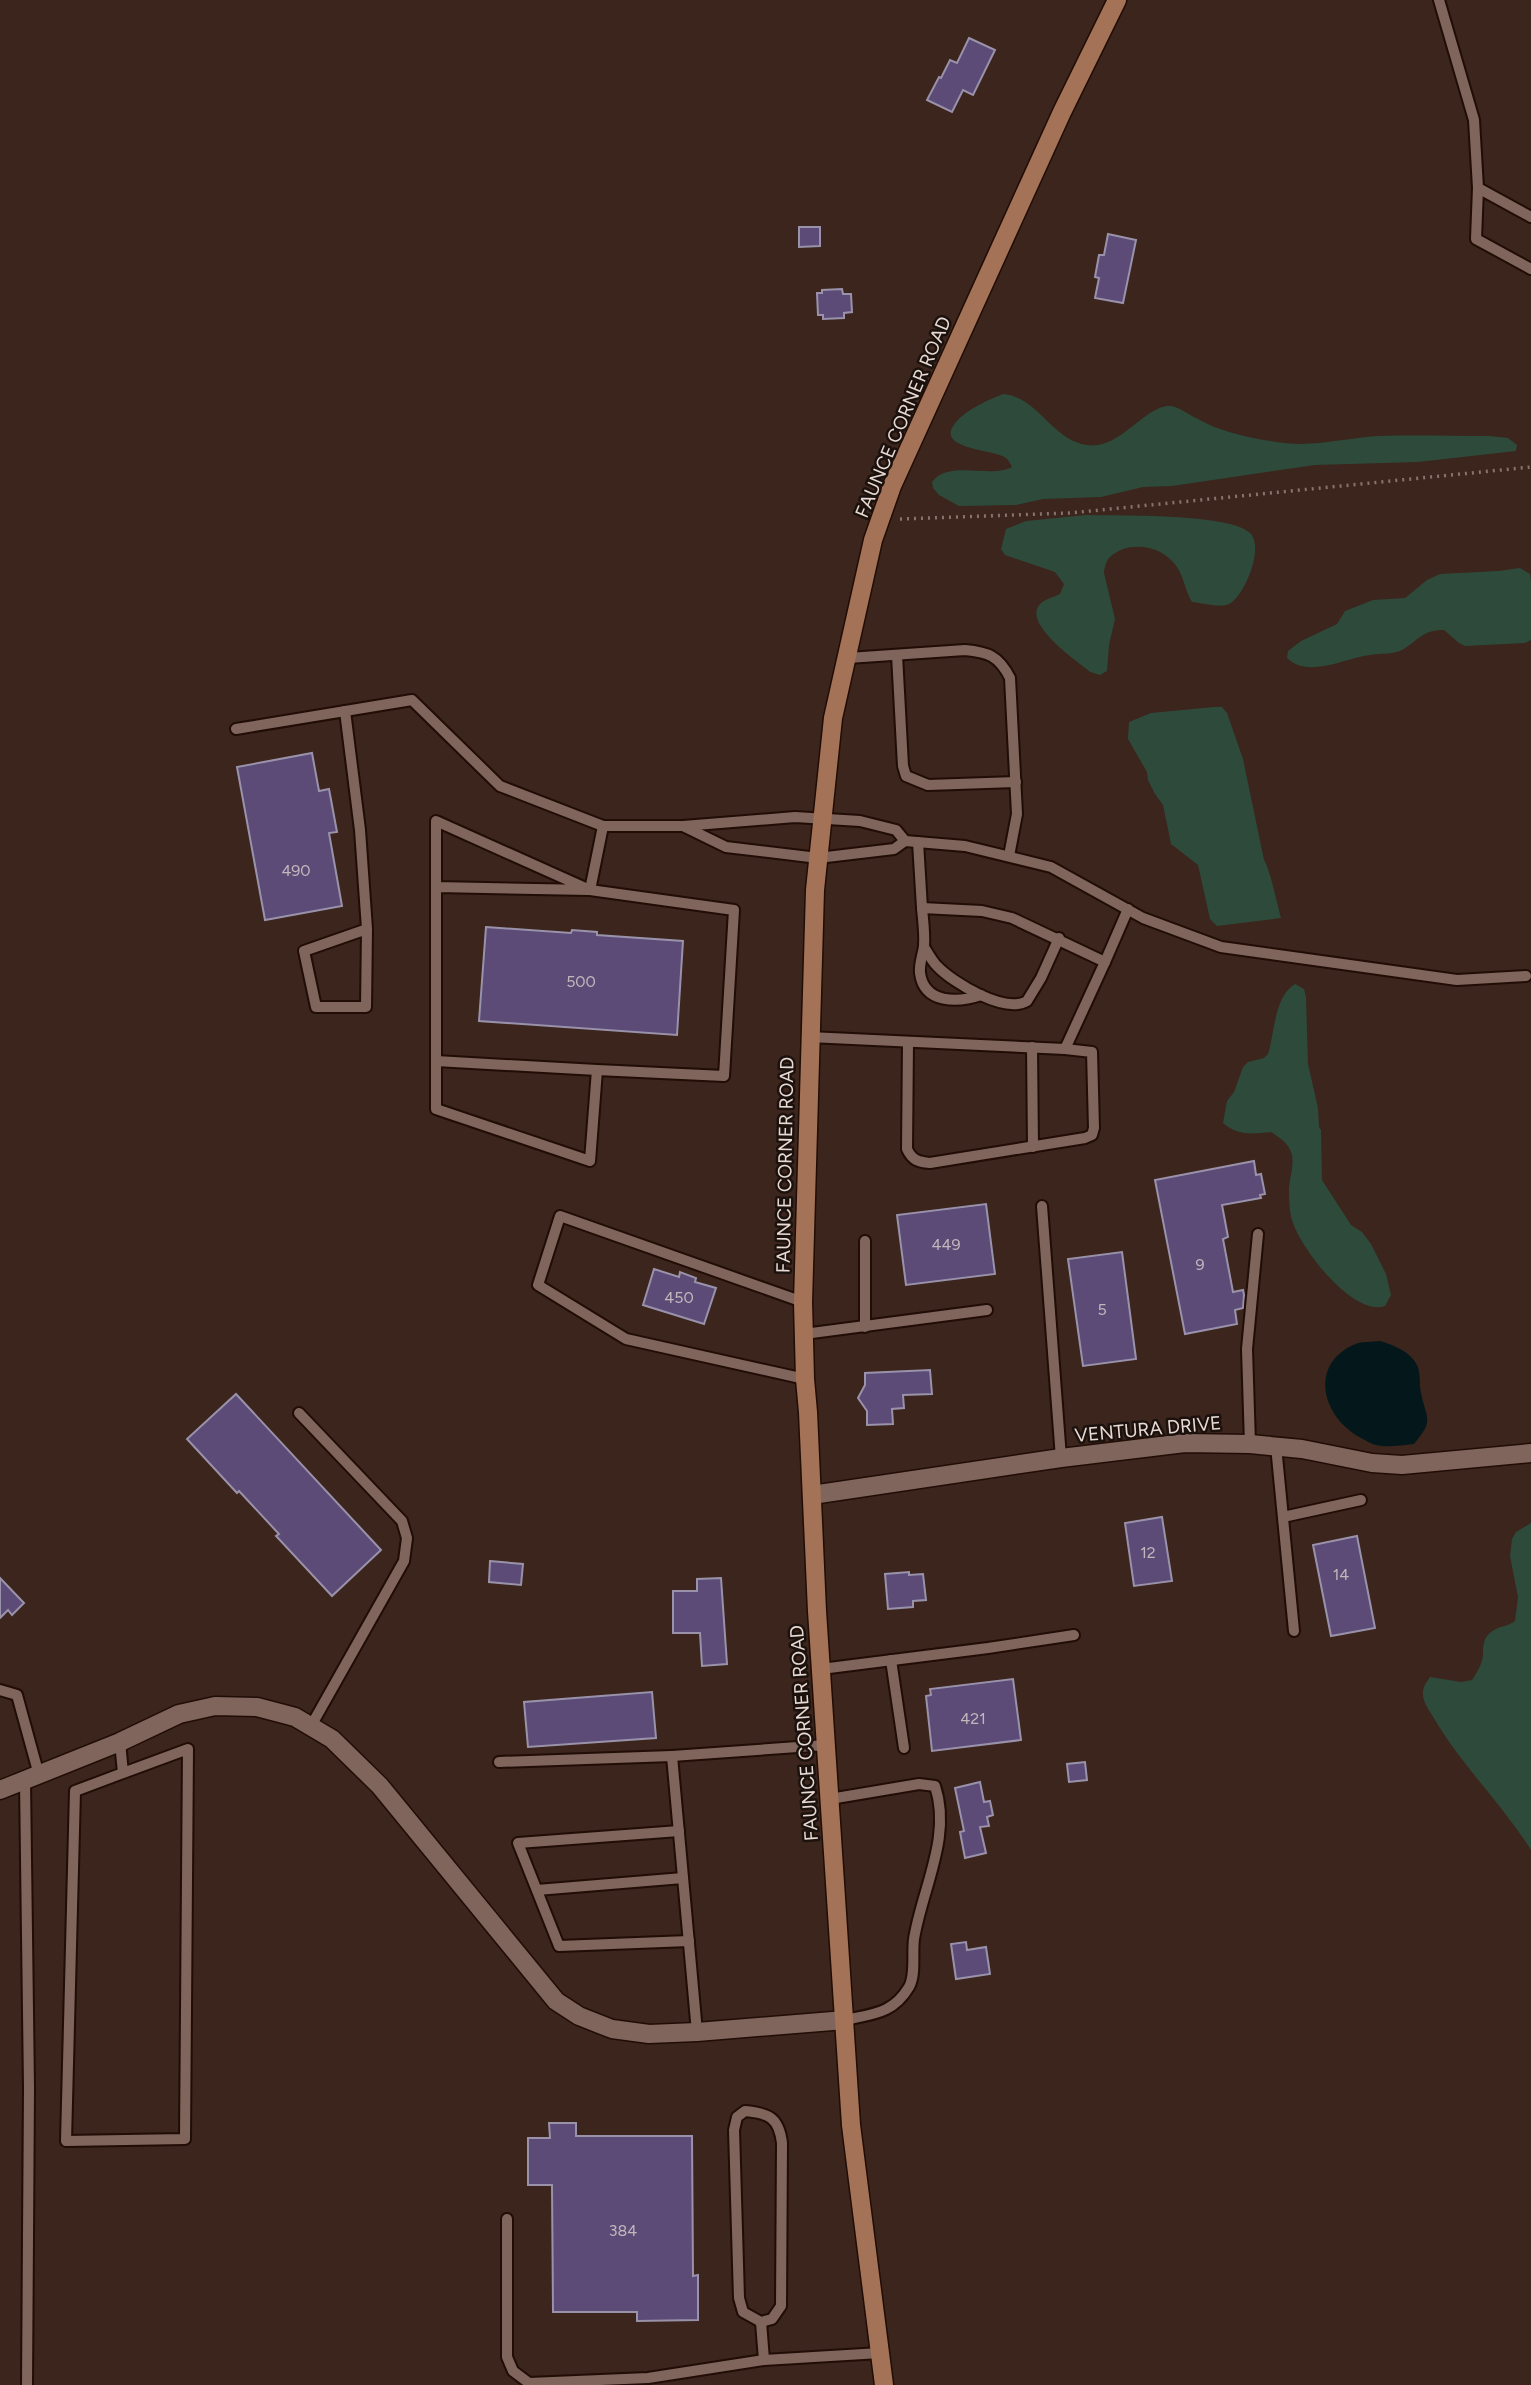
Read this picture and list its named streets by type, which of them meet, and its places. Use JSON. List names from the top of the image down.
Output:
{
  "streets": {
    "main road": ["FAUNCE CORNER ROAD"],
    "street": ["VENTURA DRIVE"]
  },
  "crossings": [
    ["FAUNCE CORNER ROAD", "VENTURA DRIVE"]
  ],
  "house_numbers": [
    "490",
    "500",
    "449",
    "9",
    "450",
    "5",
    "12",
    "14",
    "421",
    "384"
  ]
}
